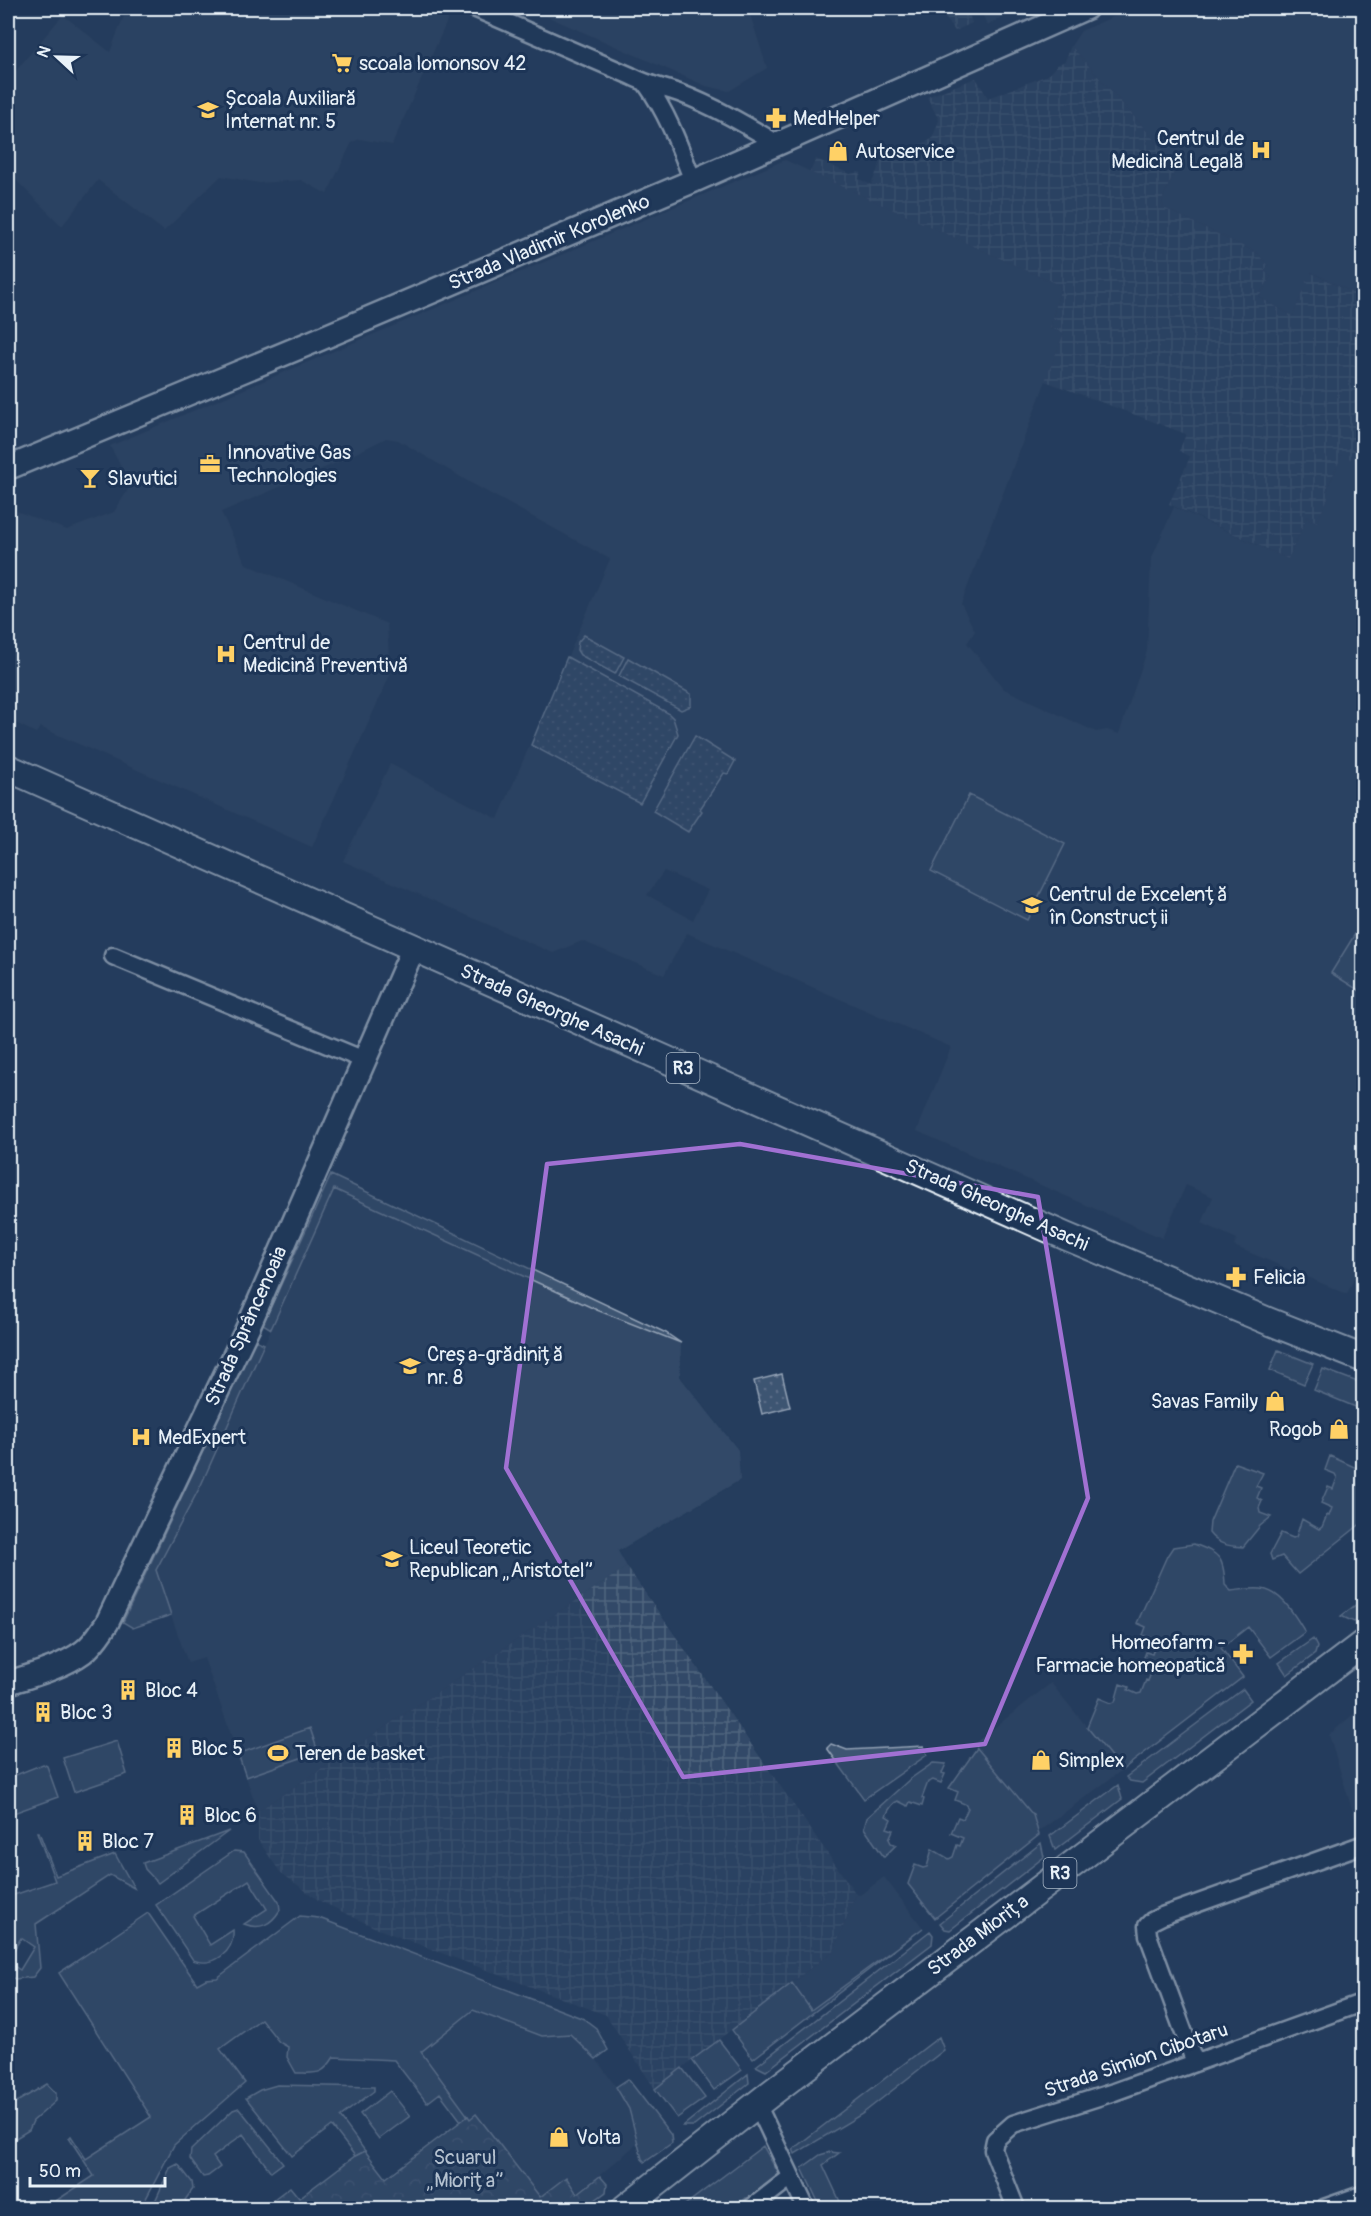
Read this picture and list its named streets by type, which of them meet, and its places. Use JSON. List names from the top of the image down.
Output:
{
  "streets": {
    "main road": [
      "Strada Vladimir Korolenko",
      "Strada Gheorghe Asachi",
      "R3",
      "Strada Sprâncenoaia",
      "Strada Miorița"
    ],
    "street": ["Strada Simion Cibotaru"]
  },
  "crossings": [
    ["Strada Gheorghe Asachi", "Strada Sprâncenoaia"]
  ],
  "parks": ["Scuarul „Miorița”"],
  "places": {
    "supermarket": ["scoala lomonsov 42"],
    "school or university": [
      "Școala Auxiliară Internat nr. 5",
      "Centrul de Excelență în Construcții",
      "Creșa-grădiniță nr. 8",
      "Liceul Teoretic Republican „Aristotel”"
    ],
    "pharmacy": ["MedHelper", "Felicia", "Homeofarm - Farmacie homeopatică"],
    "hospital": ["Centrul de Medicină Legală", "Centrul de Medicină Preventivă", "MedExpert"],
    "shop": [
      "Autoservice",
      "Savas Family",
      "Rogob",
      "Simplex",
      "Volta"
    ],
    "office": ["Innovative Gas Technologies"],
    "bar": ["Slavutici"],
    "building": [
      "Bloc 4",
      "Bloc 3",
      "Bloc 5",
      "Bloc 6",
      "Bloc 7"
    ],
    "sports": ["Teren de basket"]
  },
  "scale_bar": "50 m",
  "north": "left"
}
